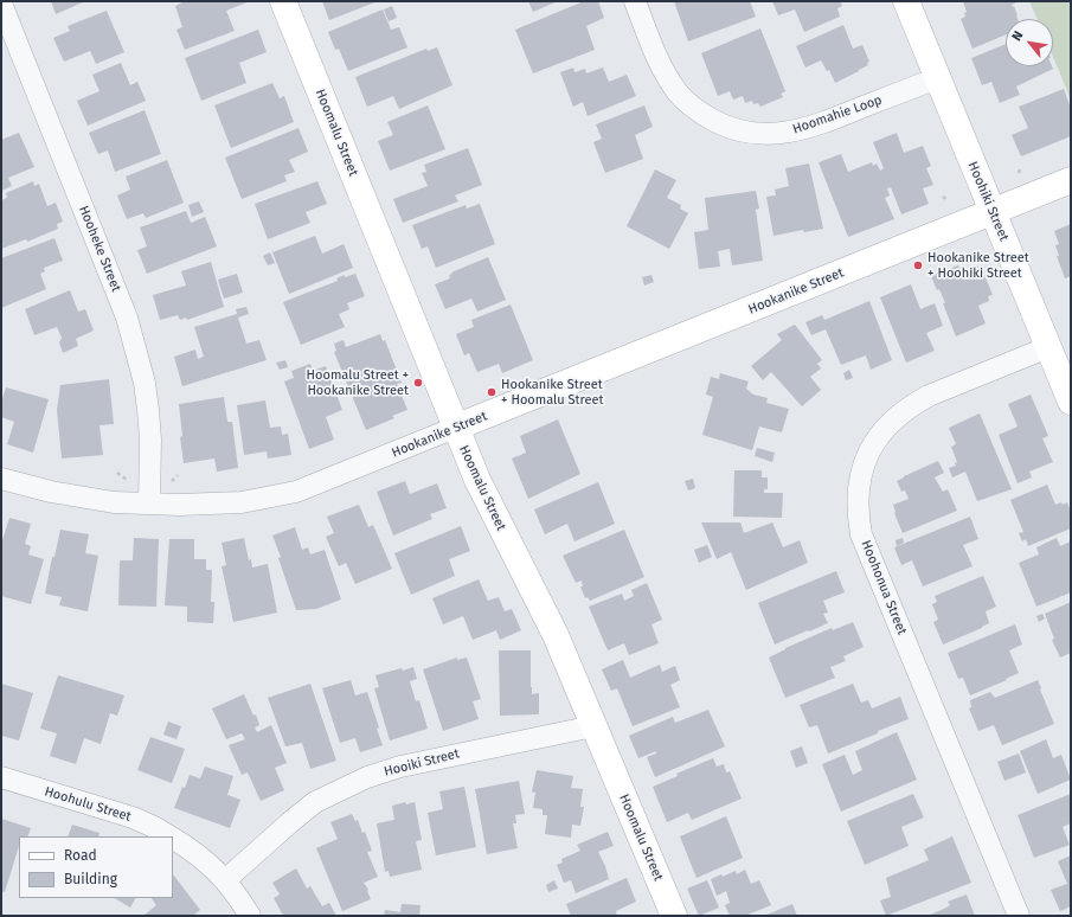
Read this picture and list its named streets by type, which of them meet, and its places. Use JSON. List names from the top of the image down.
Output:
{
  "streets": {
    "street": [
      "Hoomahie Loop",
      "Hoomalu Street",
      "Hoohiki Street",
      "Hooheke Street",
      "Hookanike Street",
      "Hoohonua Street",
      "Hooiki Street",
      "Hoohulu Street"
    ]
  },
  "crossings": [
    ["Hoomahie Loop", "Hoohiki Street"],
    ["Hoomalu Street", "Hookanike Street"],
    ["Hoomalu Street", "Hooiki Street"],
    ["Hoohiki Street", "Hookanike Street"],
    ["Hoohiki Street", "Hoohonua Street"],
    ["Hooheke Street", "Hookanike Street"],
    ["Hooiki Street", "Hoohulu Street"]
  ],
  "places": ["Hookanike Street + Hoohiki Street", "Hoomalu Street + Hookanike Street", "Hookanike Street + Hoomalu Street"],
  "legend": ["Road", "Building"],
  "north": "top left"
}
